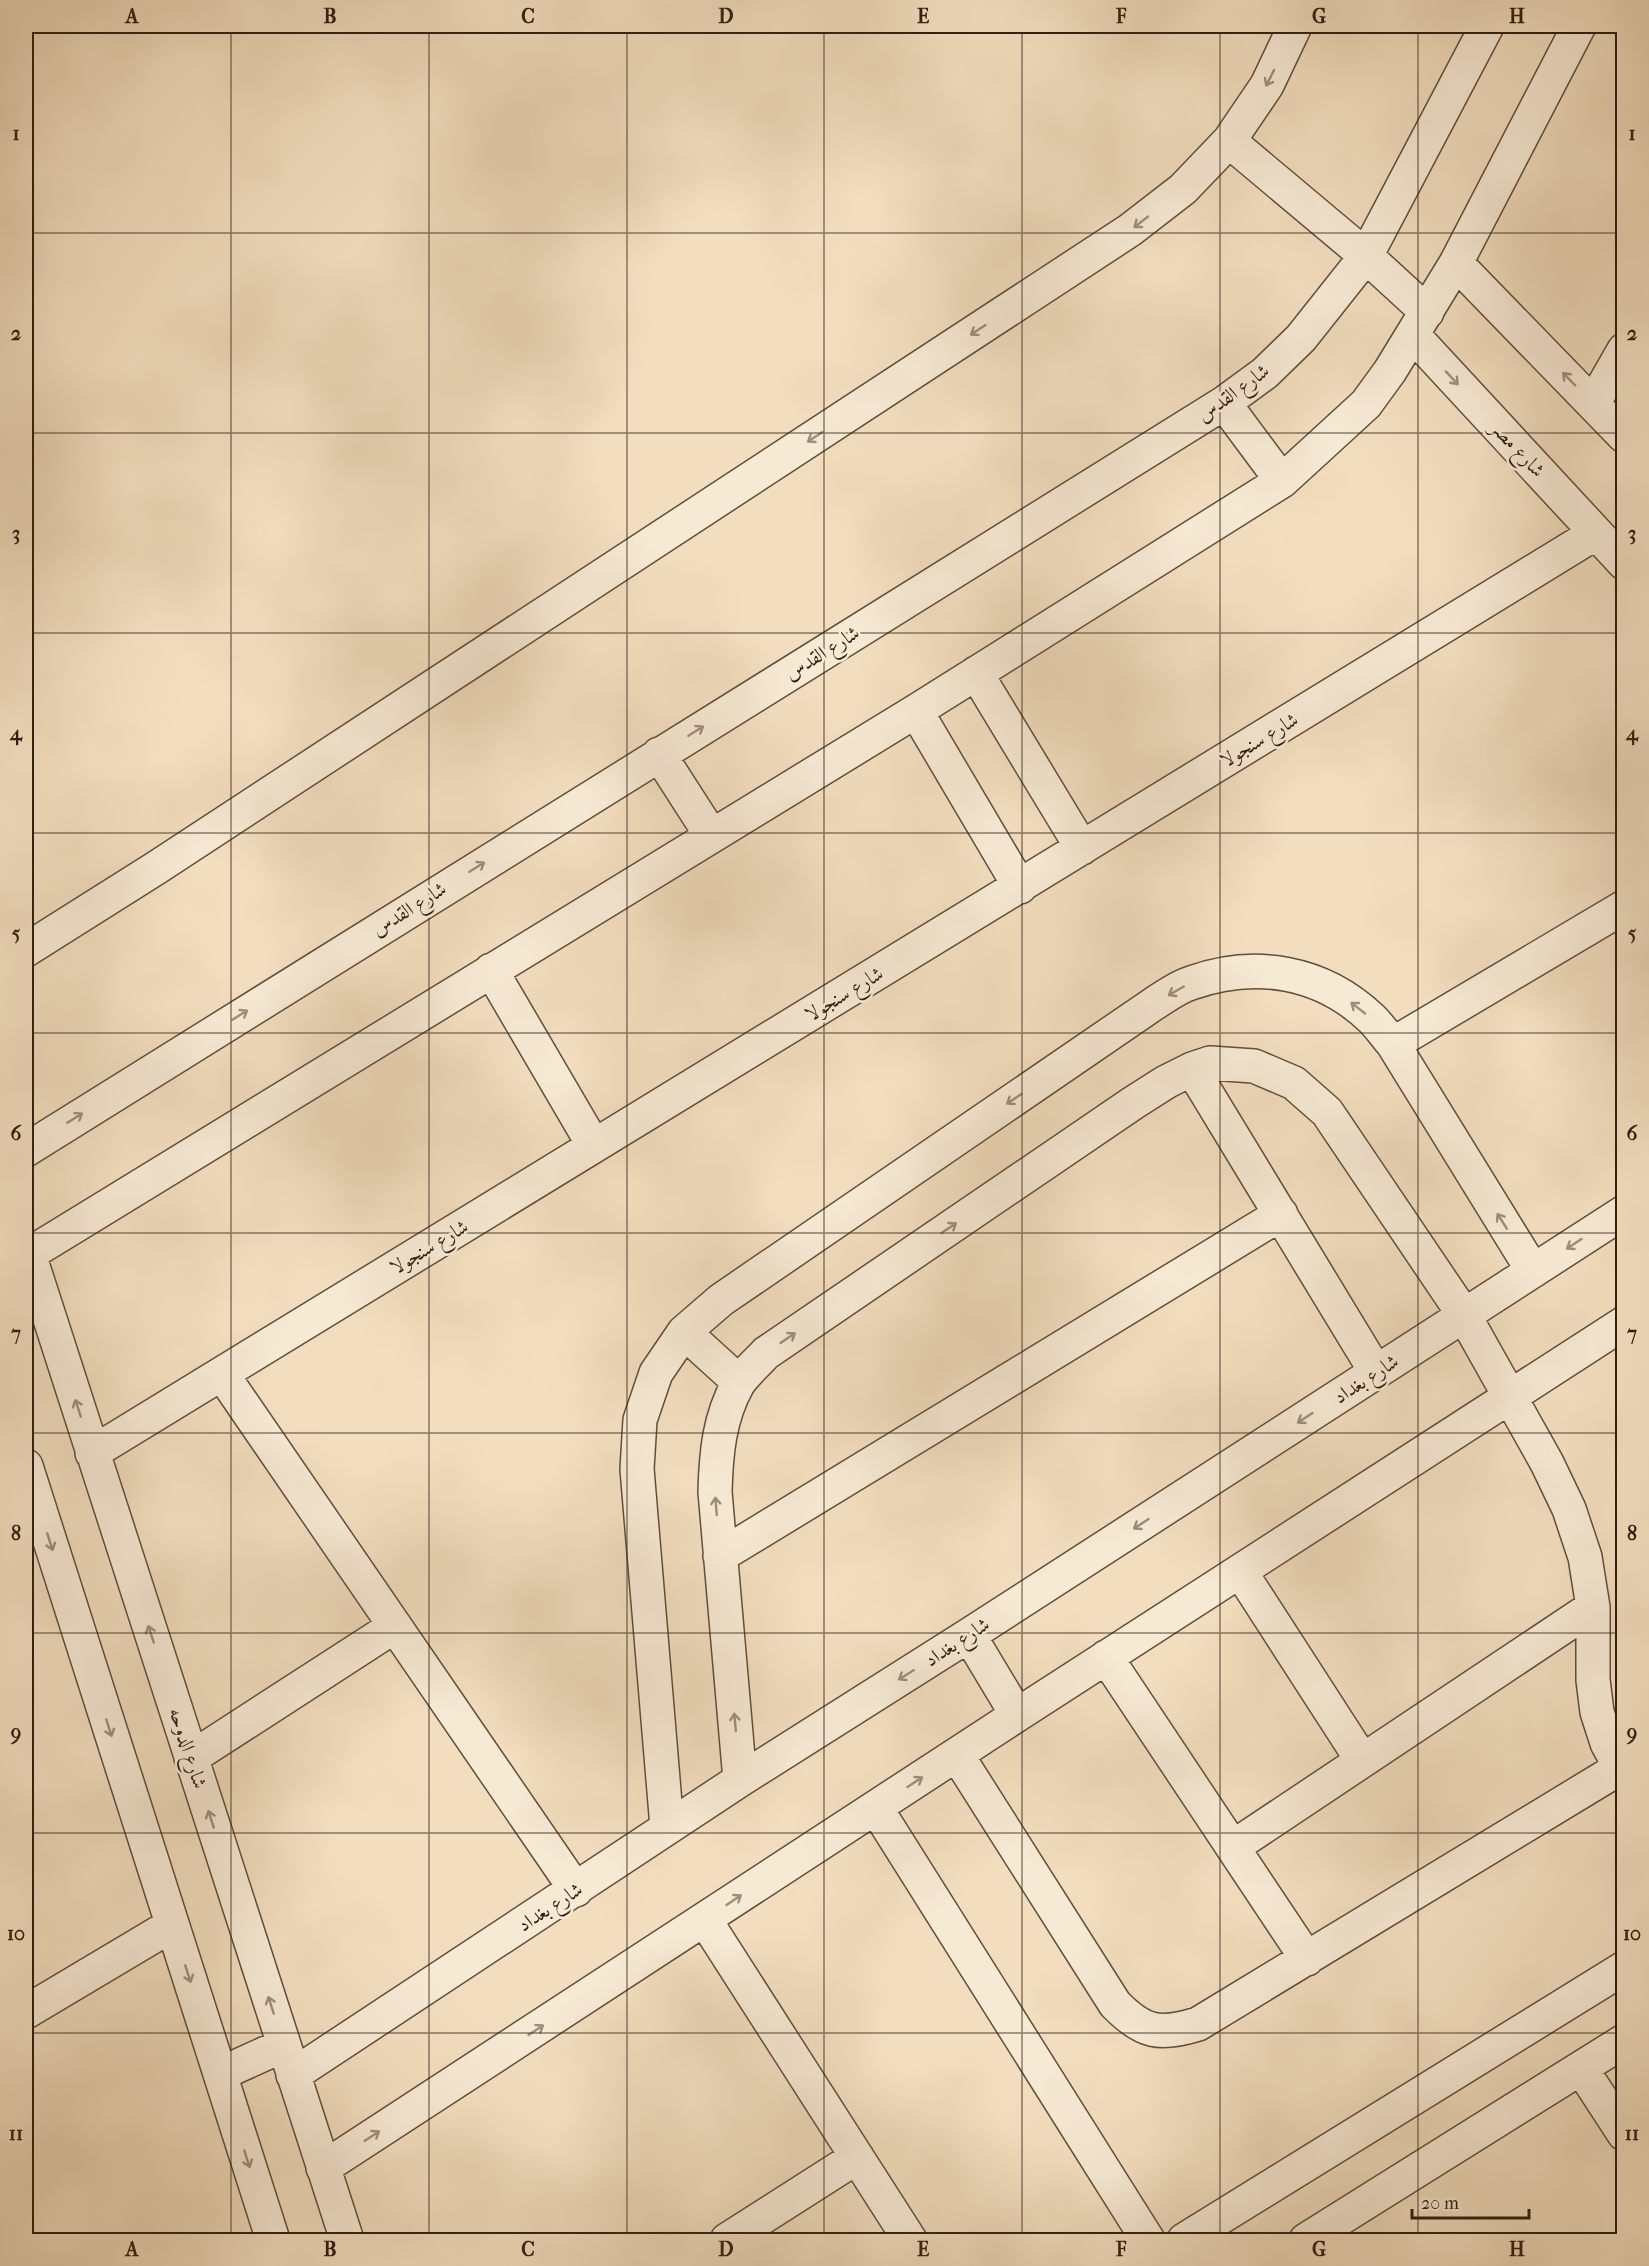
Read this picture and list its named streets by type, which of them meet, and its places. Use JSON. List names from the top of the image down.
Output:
{
  "streets": {
    "street": [
      "شارع القدس",
      "شارع مصر",
      "شارع سنجولا",
      "شارع بغداد",
      "شارع الدوحه"
    ]
  },
  "crossings": [
    ["شارع القدس", "شارع مصر"],
    ["شارع مصر", "شارع سنجولا"],
    ["شارع سنجولا", "شارع الدوحه"],
    ["شارع بغداد", "شارع الدوحه"]
  ],
  "scale_bar": "20 m",
  "grid": {
    "columns": [
      "A",
      "B",
      "C",
      "D",
      "E",
      "F",
      "G",
      "H"
    ],
    "rows": [
      "1",
      "2",
      "3",
      "4",
      "5",
      "6",
      "7",
      "8",
      "9",
      "10",
      "11"
    ]
  }
}
